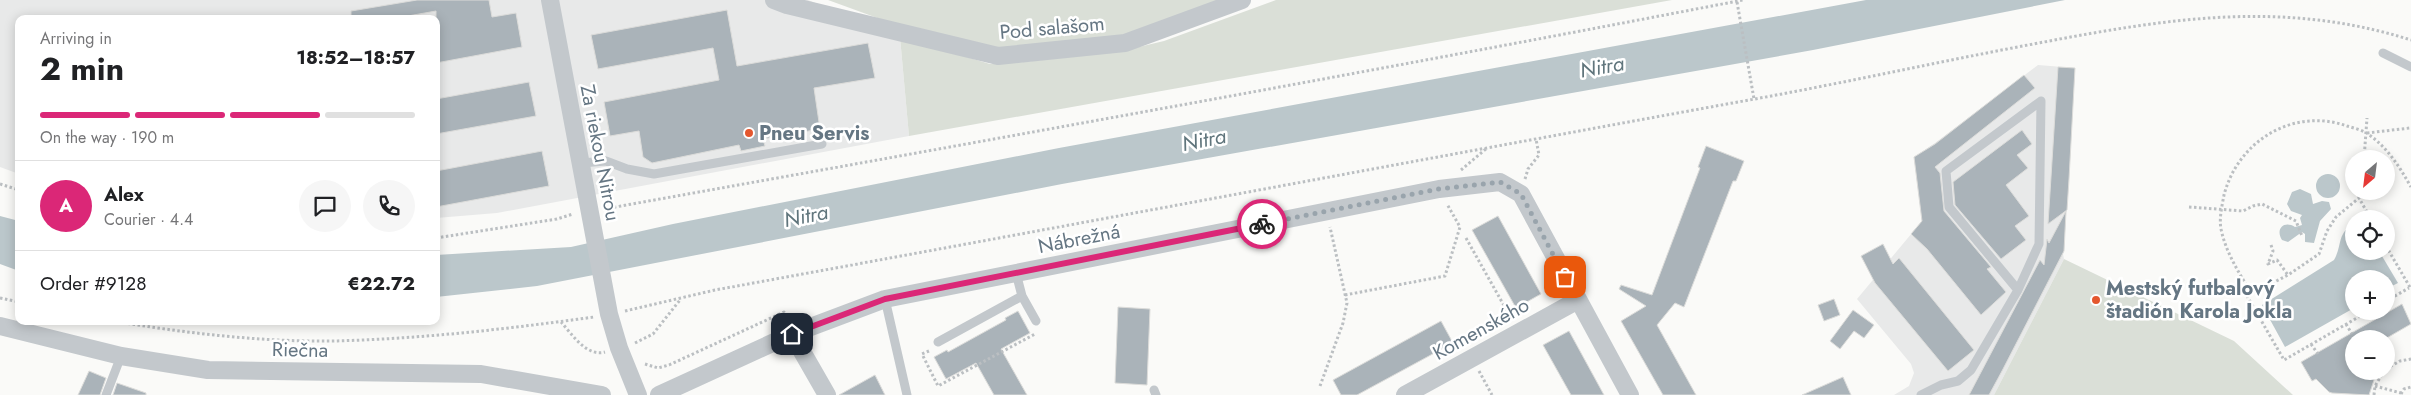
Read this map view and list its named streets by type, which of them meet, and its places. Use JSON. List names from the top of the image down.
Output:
{
  "streets": {
    "street": [
      "Pod salašom",
      "Za riekou Nitrou",
      "Nábrežná",
      "Komenského",
      "Riečna"
    ]
  },
  "water": ["Nitra"],
  "places": ["Pneu Servis", "Mestský futbalový štadión Karola Jokla"],
  "north": "bottom left",
  "page": {
    "heading": ["2 min", "Arriving in", "18:52–18:57"],
    "panel": [
      "Alex",
      "Courier · 4.4",
      "Order #9128",
      "€22.72"
    ],
    "bar": "On the way · 190 m",
    "map_buttons": ["+", "−"],
    "round": "A"
  }
}
